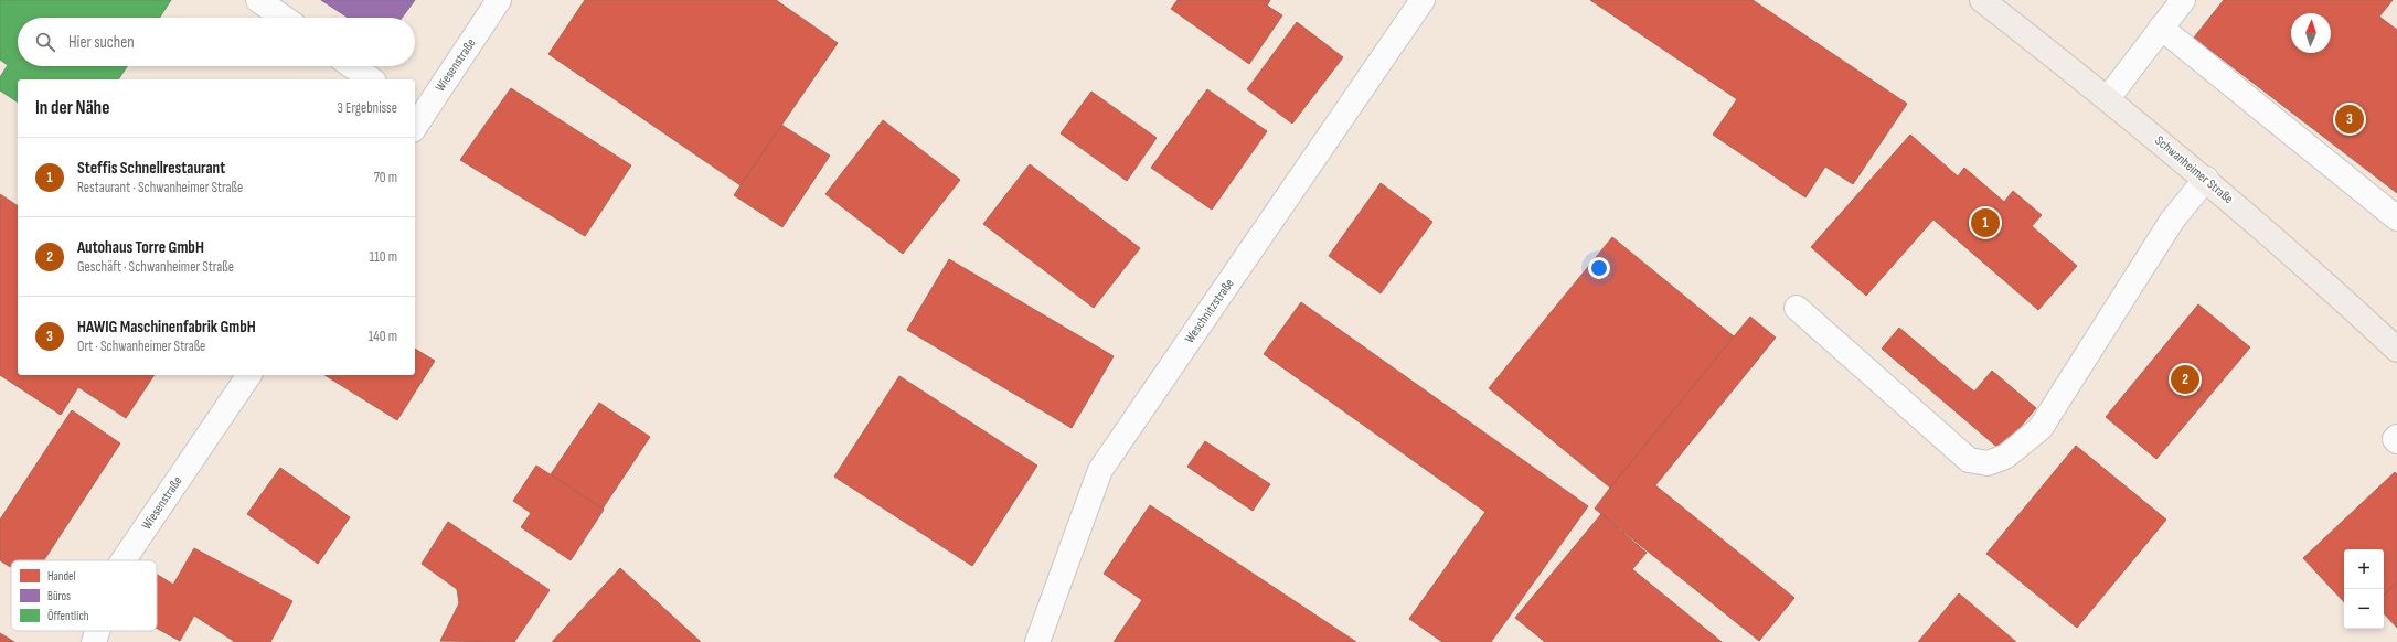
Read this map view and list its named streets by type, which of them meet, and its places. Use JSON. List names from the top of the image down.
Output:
{
  "streets": {
    "main road": ["Schwanheimer Straße"],
    "street": ["Wiesenstraße", "Weschnitzstraße"]
  },
  "legend": ["Handel", "Büros", "Öffentlich"],
  "north": "top",
  "page": {
    "search": "Hier suchen",
    "heading": ["In der Nähe", "3 Ergebnisse"],
    "pins": ["3", "1", "2"],
    "list": [
      {
        "mark": "1",
        "name": "Steffis Schnellrestaurant",
        "note": "Restaurant · Schwanheimer Straße",
        "value": "70 m"
      },
      {
        "mark": "2",
        "name": "Autohaus Torre GmbH",
        "note": "Geschäft · Schwanheimer Straße",
        "value": "110 m"
      },
      {
        "mark": "3",
        "name": "HAWIG Maschinenfabrik GmbH",
        "note": "Ort · Schwanheimer Straße",
        "value": "140 m"
      }
    ],
    "map_buttons": ["+", "−"]
  }
}
